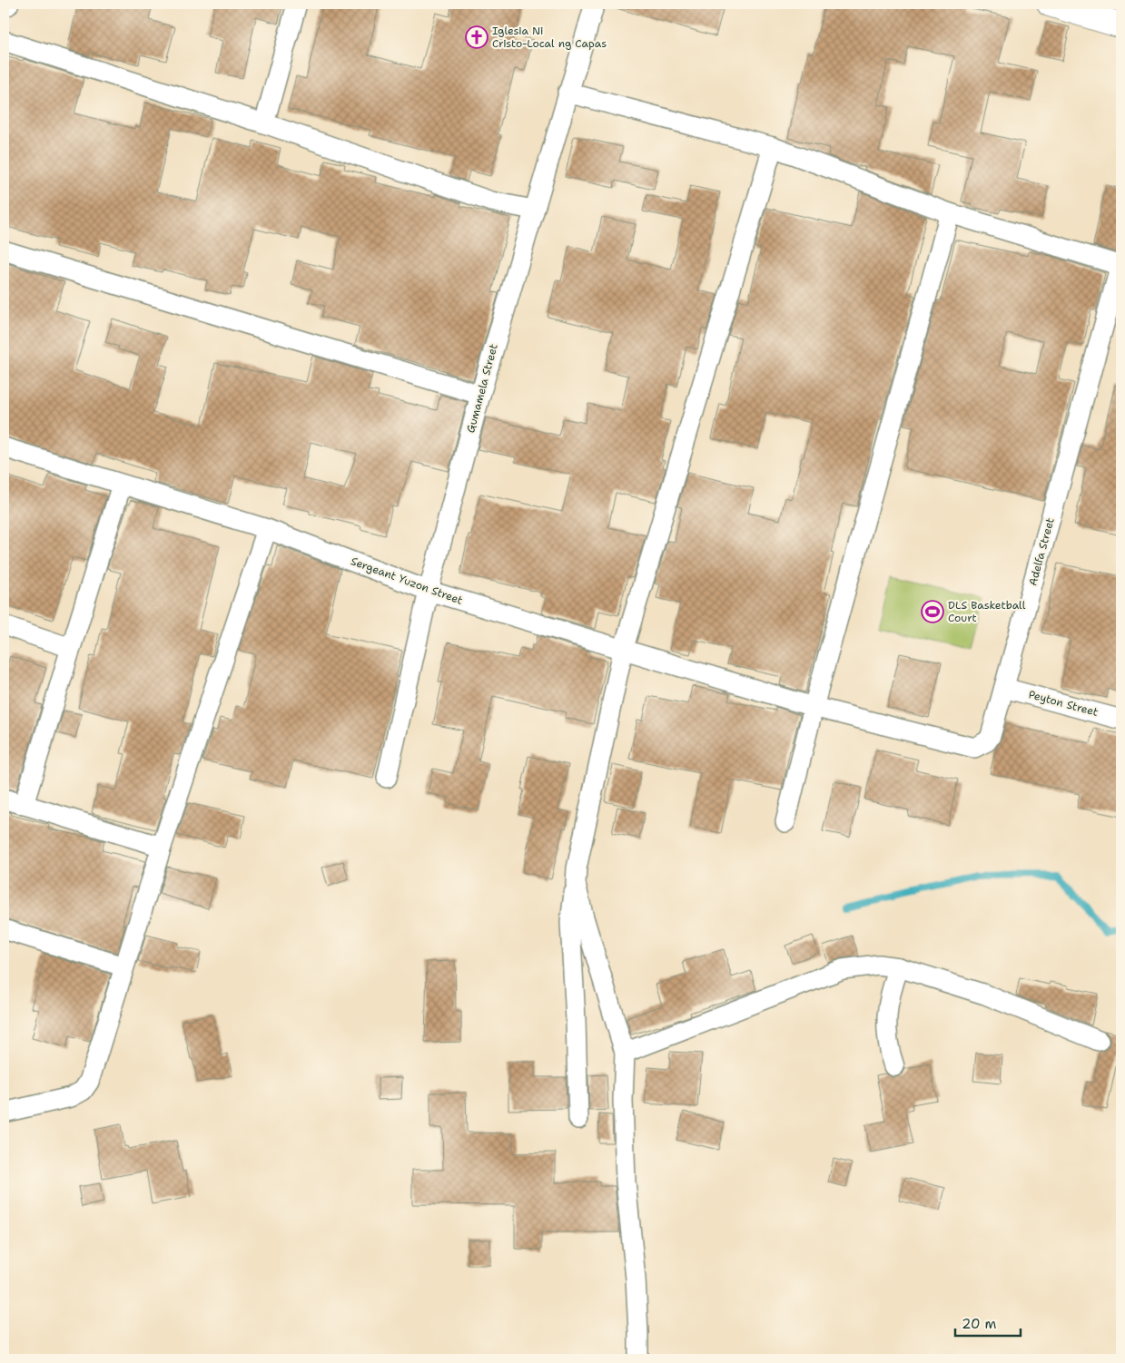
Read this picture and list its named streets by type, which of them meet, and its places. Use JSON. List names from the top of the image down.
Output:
{
  "streets": {
    "street": [
      "Gumamela Street",
      "Adelfa Street",
      "Sergeant Yuzon Street",
      "Peyton Street"
    ]
  },
  "crossings": [
    ["Gumamela Street", "Sergeant Yuzon Street"],
    ["Adelfa Street", "Sergeant Yuzon Street"],
    ["Adelfa Street", "Peyton Street"]
  ],
  "places": {
    "church": ["Iglesia Ni Cristo-Local ng Capas"],
    "sports": ["DLS Basketball Court"]
  },
  "scale_bar": "20 m"
}
